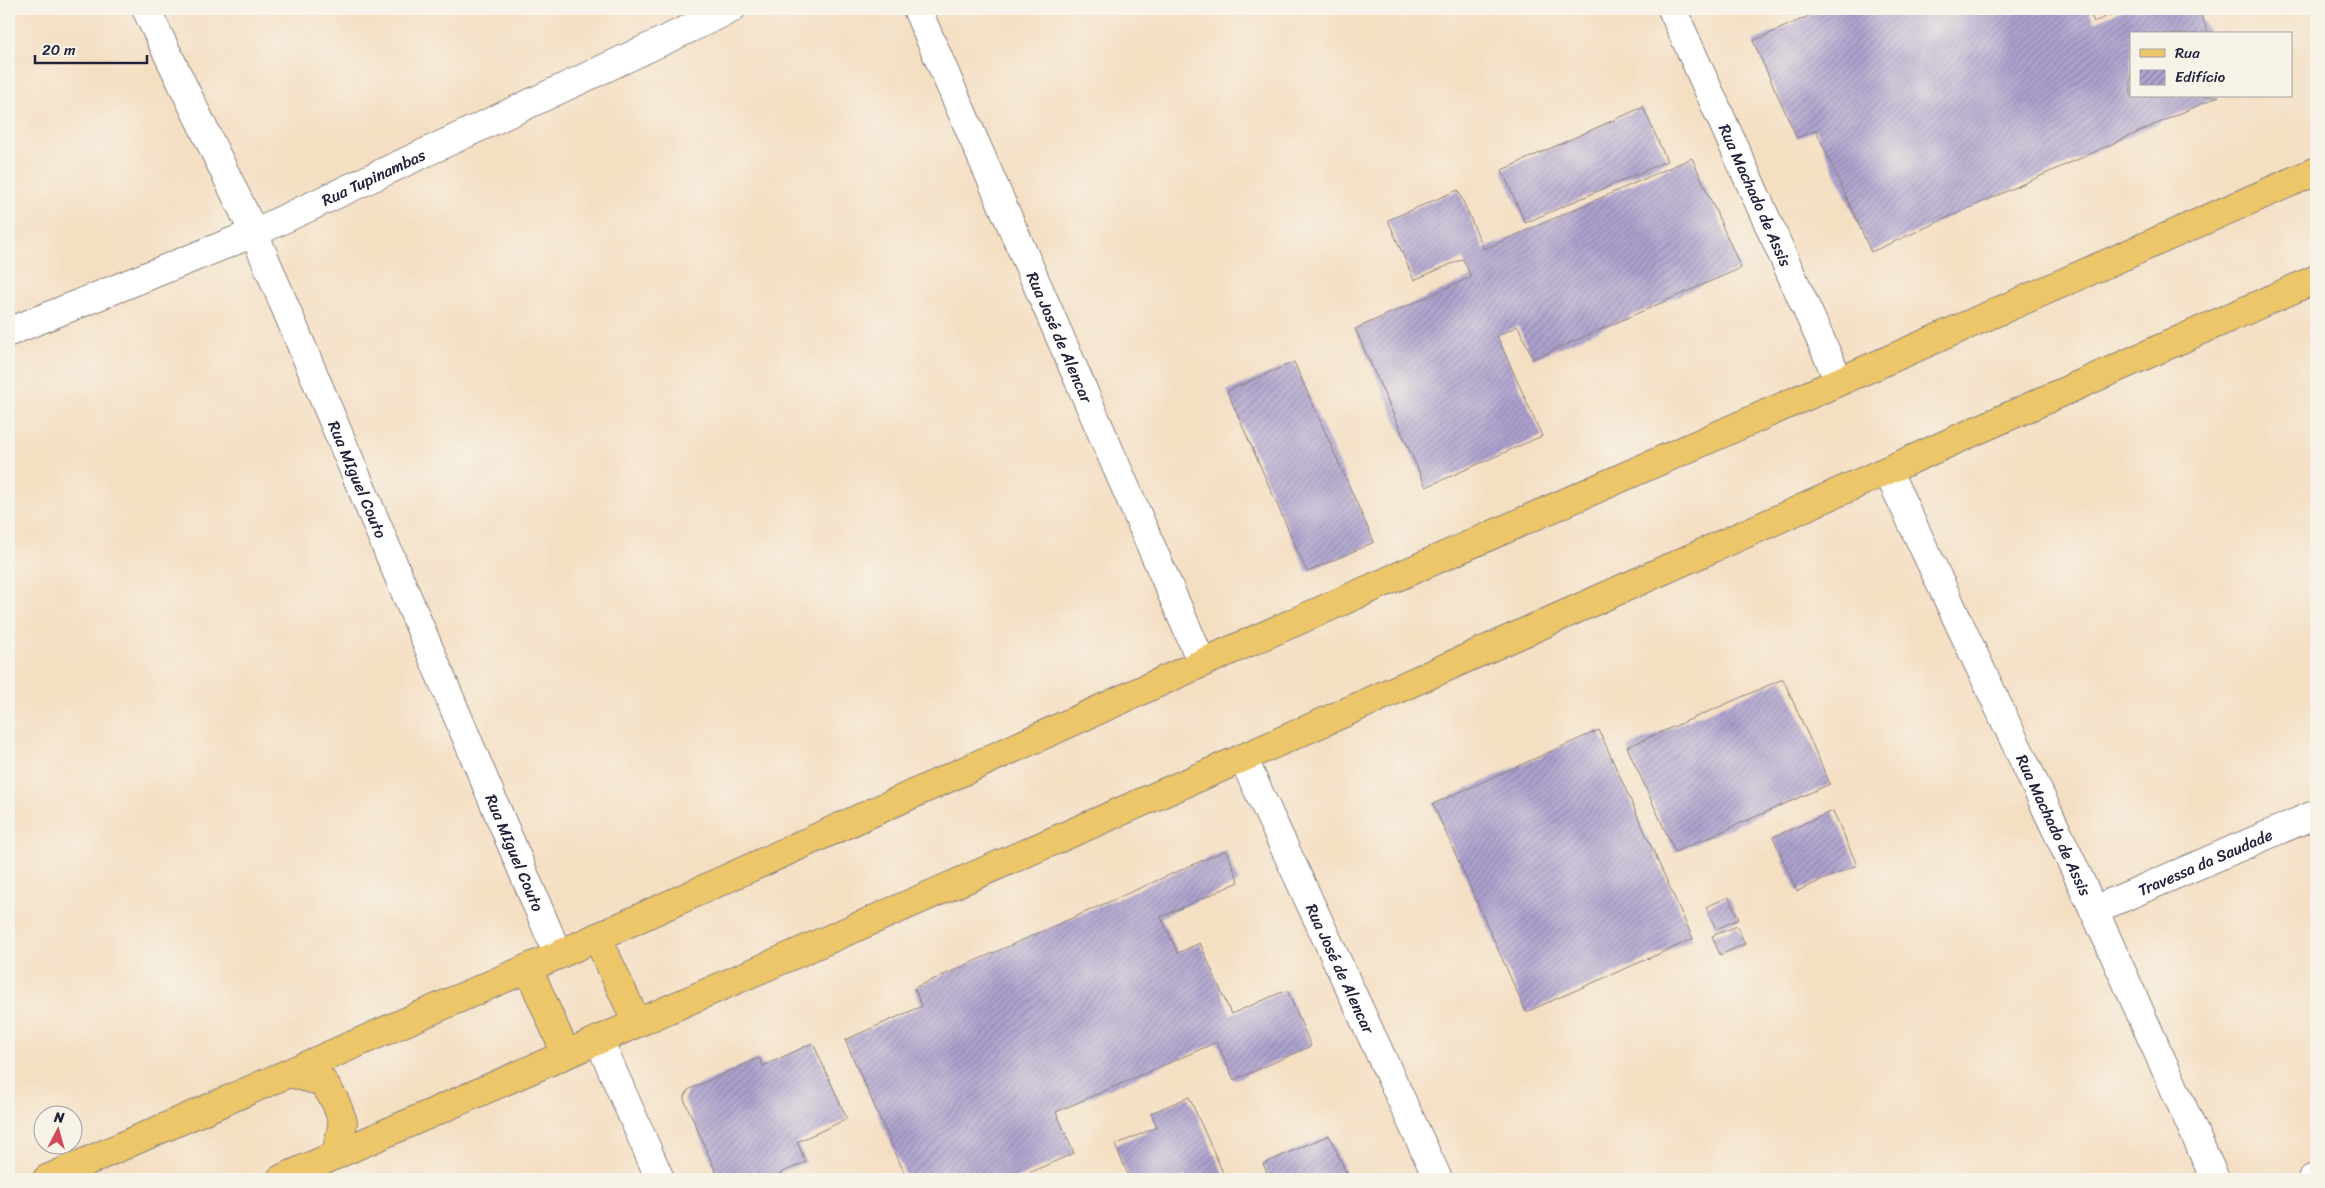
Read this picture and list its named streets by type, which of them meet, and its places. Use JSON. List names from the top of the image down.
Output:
{
  "streets": {
    "street": [
      "Rua Tupinambas",
      "Rua Machado de Assis",
      "Rua José de Alencar",
      "Rua MIguel Couto",
      "Travessa da Saudade"
    ]
  },
  "crossings": [
    ["Rua Tupinambas", "Rua MIguel Couto"],
    ["Rua Machado de Assis", "Travessa da Saudade"]
  ],
  "legend": ["Rua", "Edifício"],
  "scale_bar": "20 m",
  "north": "top"
}
